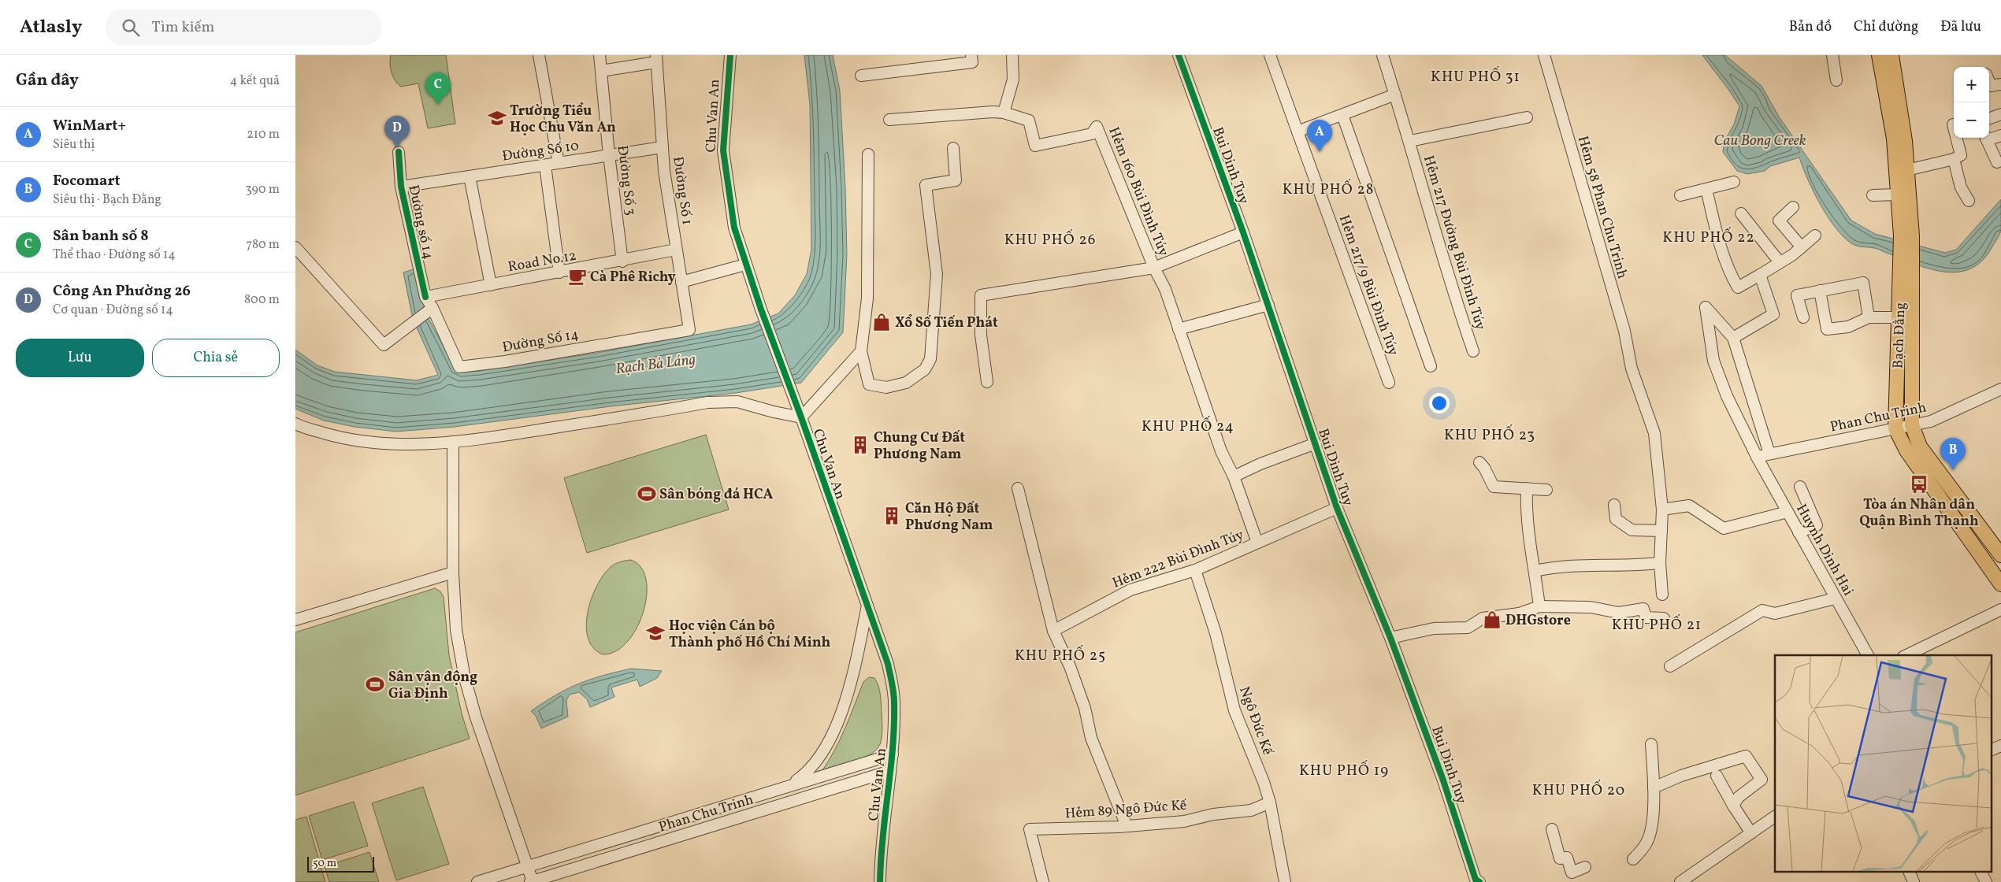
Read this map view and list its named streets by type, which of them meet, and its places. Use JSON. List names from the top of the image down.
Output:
{
  "streets": {
    "main road": ["Bạch Đằng"],
    "street": [
      "Chu Van An",
      "Đường Số 10",
      "Bui Dinh Tuy",
      "Đường Số 3",
      "Đường Số 1",
      "Hẻm 160 Bùi Đình Túy",
      "Hẻm 58 Phan Chu Trinh",
      "Đường số 14",
      "Hẻm 217 Đường Bùi Đình Túy",
      "Road No.12",
      "Hẻm 217/9 Bùi Đình Túy",
      "Đường Số 14",
      "Phan Chu Trinh",
      "Huynh Dinh Hai",
      "Hẻm 222 Bùi Đình Túy",
      "Ngô Đức Kế",
      "Hẻm 89 Ngô Đức Kế"
    ]
  },
  "crossings": [
    ["Chu Van An", "Phan Chu Trinh"],
    ["Đường Số 10", "Đường Số 3"],
    ["Đường Số 10", "Đường Số 1"],
    ["Đường Số 10", "Đường số 14"],
    ["Bui Dinh Tuy", "Hẻm 160 Bùi Đình Túy"],
    ["Bui Dinh Tuy", "Hẻm 222 Bùi Đình Túy"],
    ["Đường Số 3", "Road No.12"],
    ["Đường Số 1", "Road No.12"],
    ["Đường Số 1", "Đường Số 14"],
    ["Đường số 14", "Road No.12"],
    ["Bạch Đằng", "Phan Chu Trinh"],
    ["Phan Chu Trinh", "Huynh Dinh Hai"],
    ["Hẻm 222 Bùi Đình Túy", "Ngô Đức Kế"],
    ["Ngô Đức Kế", "Hẻm 89 Ngô Đức Kế"]
  ],
  "districts": [
    "KHU PHỐ 31",
    "KHU PHỐ 28",
    "KHU PHỐ 22",
    "KHU PHỐ 26",
    "KHU PHỐ 24",
    "KHU PHỐ 23",
    "KHU PHỐ 21",
    "KHU PHỐ 25",
    "KHU PHỐ 19",
    "KHU PHỐ 20"
  ],
  "water": ["Cau Bong Creek", "Rạch Bà Láng"],
  "places": {
    "school or university": ["Trường Tiểu Học Chu Văn An", "Học viện Cán bộ Thành phố Hồ Chí Minh"],
    "cafe": ["Cà Phê Richy"],
    "shop": ["Xổ Số Tiến Phát", "DHGstore"],
    "building": ["Chung Cư Đất Phương Nam", "Căn Hộ Đất Phương Nam"],
    "bus stop": ["Tòa án Nhân dân Quận Bình Thạnh"],
    "sports": ["Sân bóng đá HCA", "Sân vận động Gia Định"]
  },
  "scale_bar": "50 m",
  "page": {
    "header": "Atlasly",
    "search": "Tìm kiếm",
    "nav": ["Bản đồ", "Chỉ đường", "Đã lưu"],
    "heading": ["Gần đây", "4 kết quả"],
    "map_buttons": ["+", "−"],
    "pins": [
      "C",
      "D",
      "A",
      "B"
    ],
    "list": [
      {
        "mark": "A",
        "name": "WinMart+",
        "note": "Siêu thị",
        "value": "210 m"
      },
      {
        "mark": "B",
        "name": "Focomart",
        "note": "Siêu thị · Bạch Đằng",
        "value": "390 m"
      },
      {
        "mark": "C",
        "name": "Sân banh số 8",
        "note": "Thể thao · Đường số 14",
        "value": "780 m"
      },
      {
        "mark": "D",
        "name": "Công An Phường 26",
        "note": "Cơ quan · Đường số 14",
        "value": "800 m"
      }
    ],
    "buttons": ["Lưu", "Chia sẻ"],
    "scale": "50 m"
  }
}
